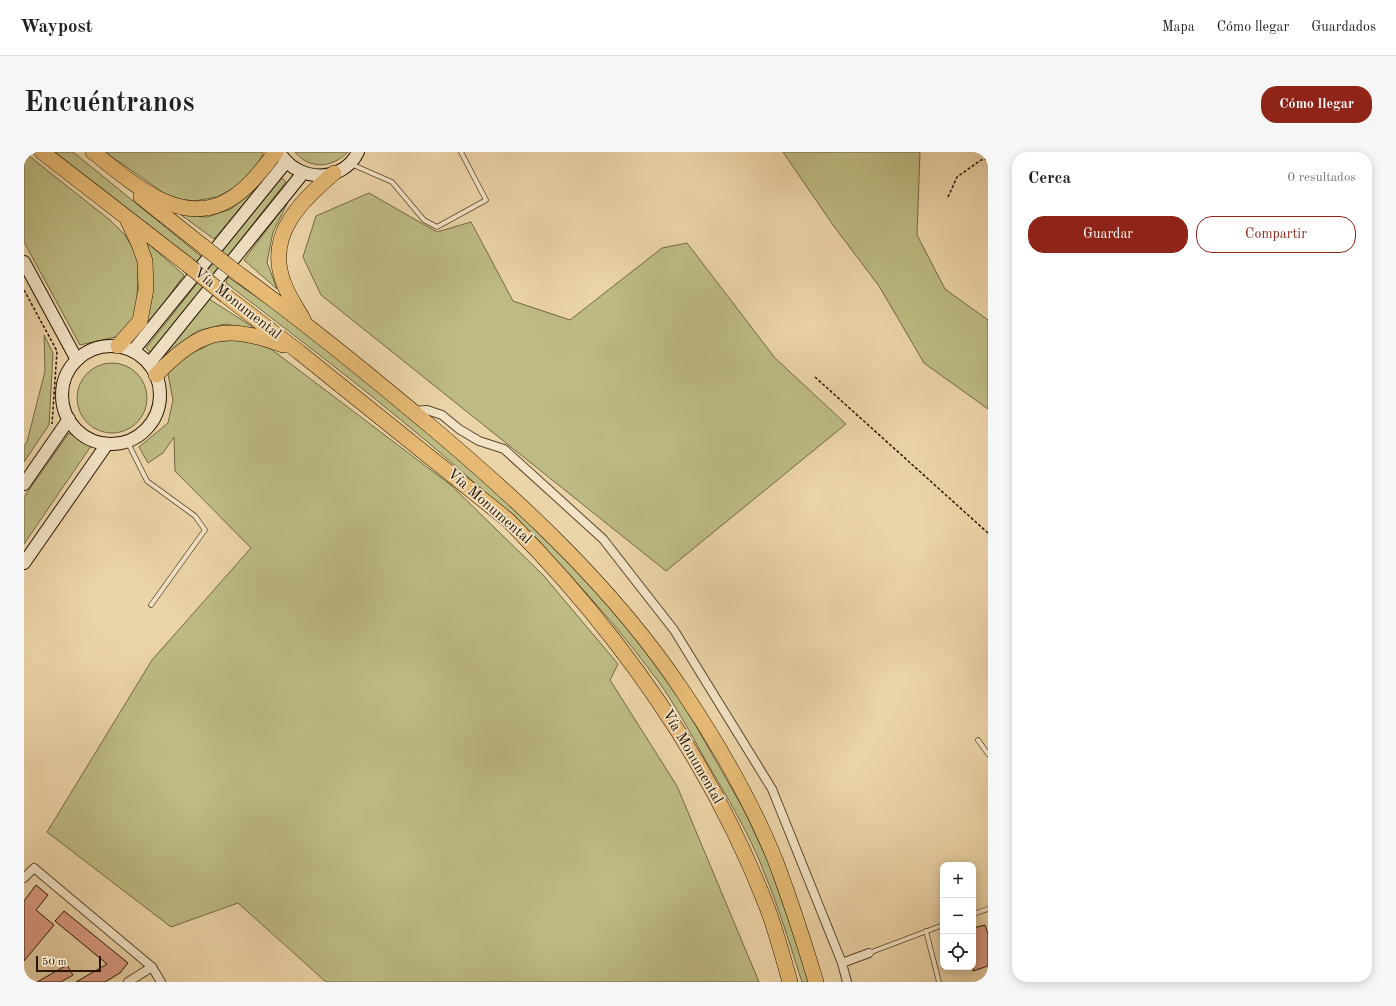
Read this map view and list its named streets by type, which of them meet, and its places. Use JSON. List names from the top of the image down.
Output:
{
  "streets": {
    "highway": ["Vía Monumental"]
  },
  "scale_bar": "50 m",
  "page": {
    "header": "Waypost",
    "nav": ["Mapa", "Cómo llegar", "Guardados"],
    "buttons": [
      "Cómo llegar",
      ["Guardar", "Compartir"]
    ],
    "title": "Encuéntranos",
    "heading": ["Cerca", "0 resultados"],
    "map_buttons": ["+", "−"],
    "scale": "50 m"
  }
}
